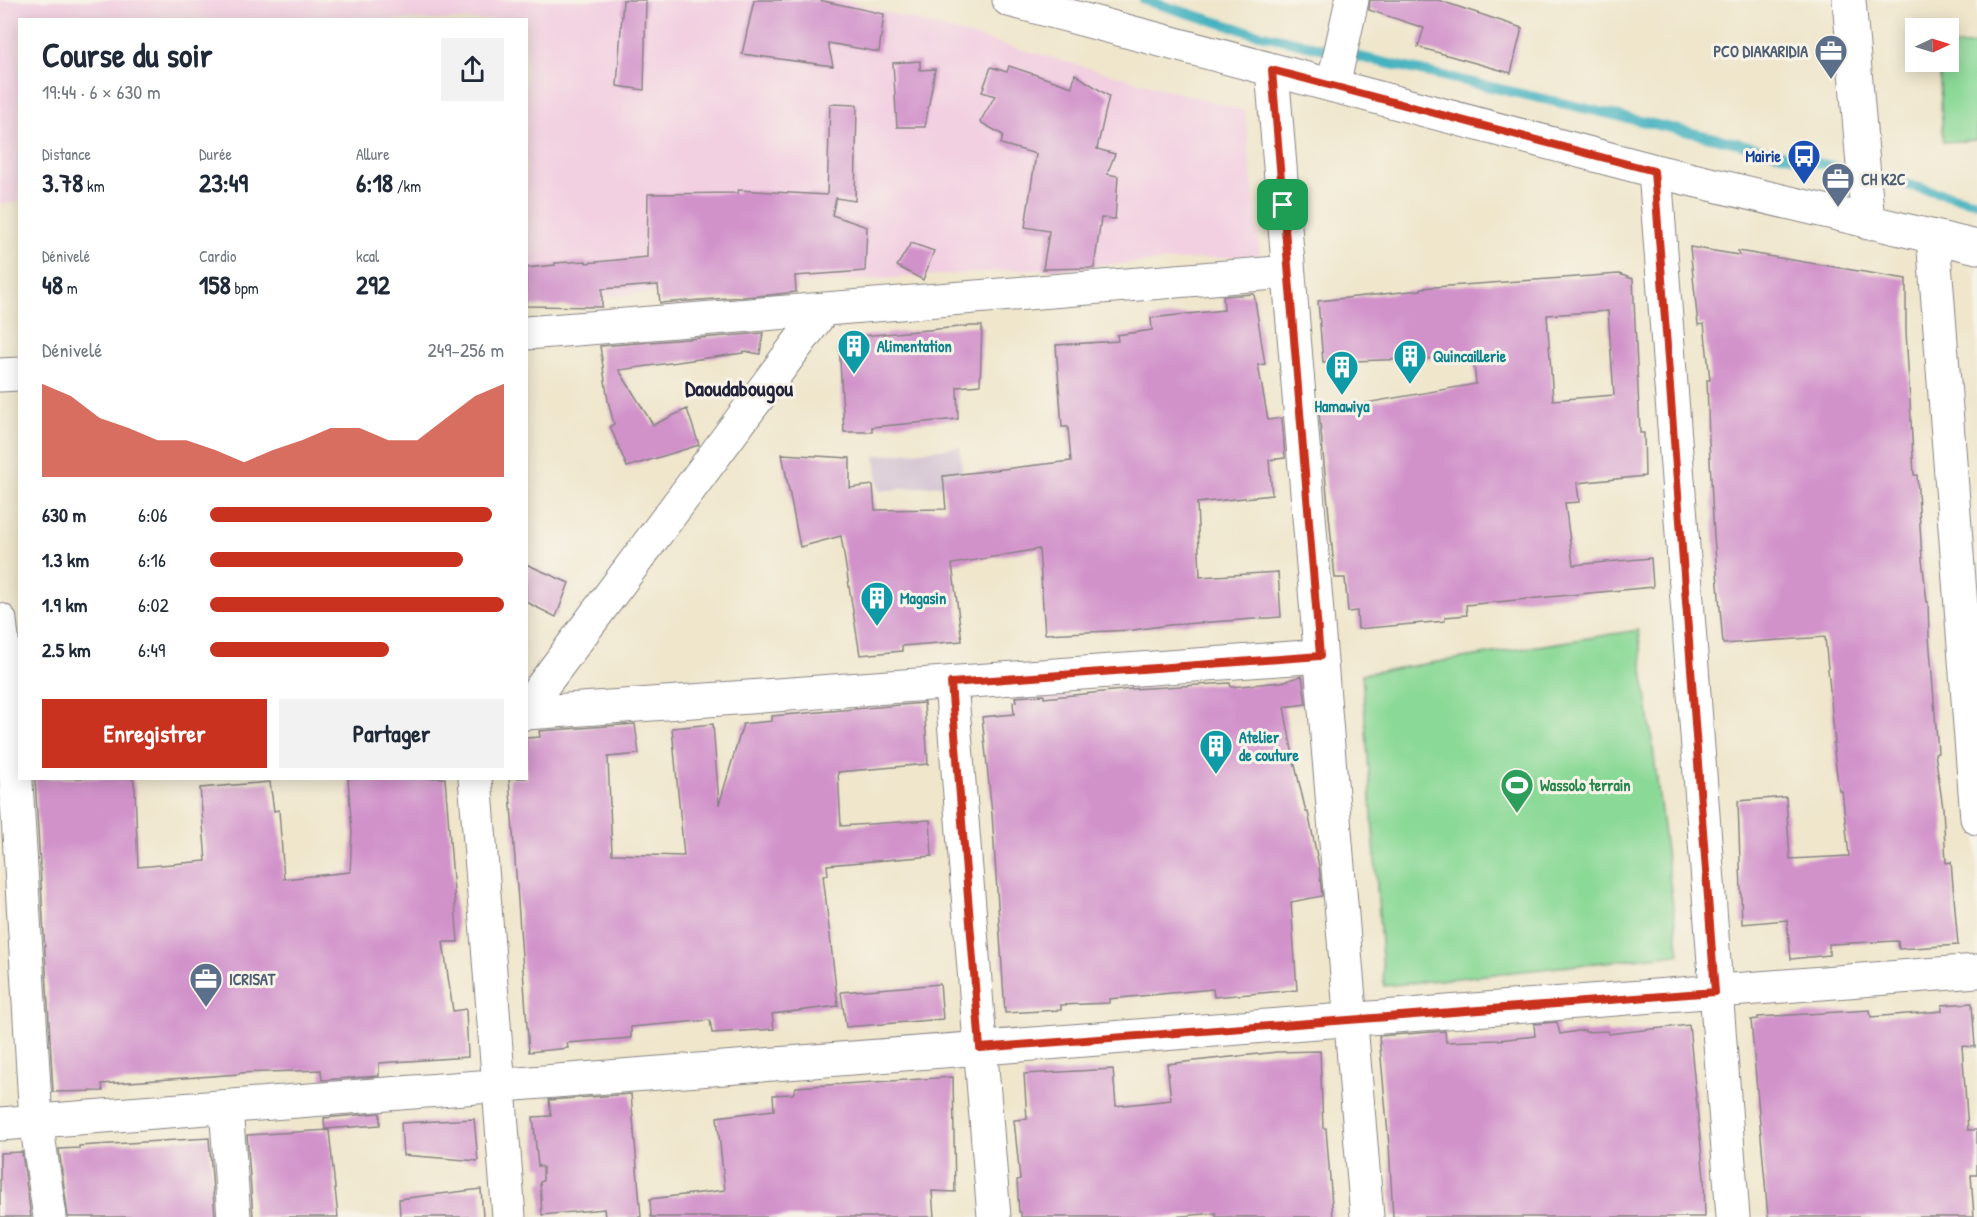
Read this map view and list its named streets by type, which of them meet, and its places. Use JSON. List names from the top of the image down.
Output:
{
  "districts": ["Daoudabougou"],
  "places": {
    "office": ["PCO DIAKARIDIA", "CH K2C", "ICRISAT"],
    "bus stop": ["Mairie"],
    "building": [
      "Alimentation",
      "Quincaillerie",
      "Hamawiya",
      "Magasin",
      "Atelier de couture"
    ],
    "sports": ["Wassolo terrain"]
  },
  "north": "right",
  "page": {
    "heading": ["Course du soir", "19:44 · 6 × 630 m"],
    "stats": [
      ["Distance", "3.78 km"],
      ["Durée", "23:49"],
      ["Allure", "6:18 /km"],
      ["Dénivelé", "48 m"],
      ["Cardio", "158 bpm"],
      ["kcal", "292"]
    ],
    "chart": ["Dénivelé", "249–256 m"],
    "list": [
      {
        "name": "630 m",
        "note": "6:06"
      },
      {
        "name": "1.3 km",
        "note": "6:16"
      },
      {
        "name": "1.9 km",
        "note": "6:02"
      },
      {
        "name": "2.5 km",
        "note": "6:49"
      }
    ],
    "buttons": ["Enregistrer", "Partager"]
  }
}
